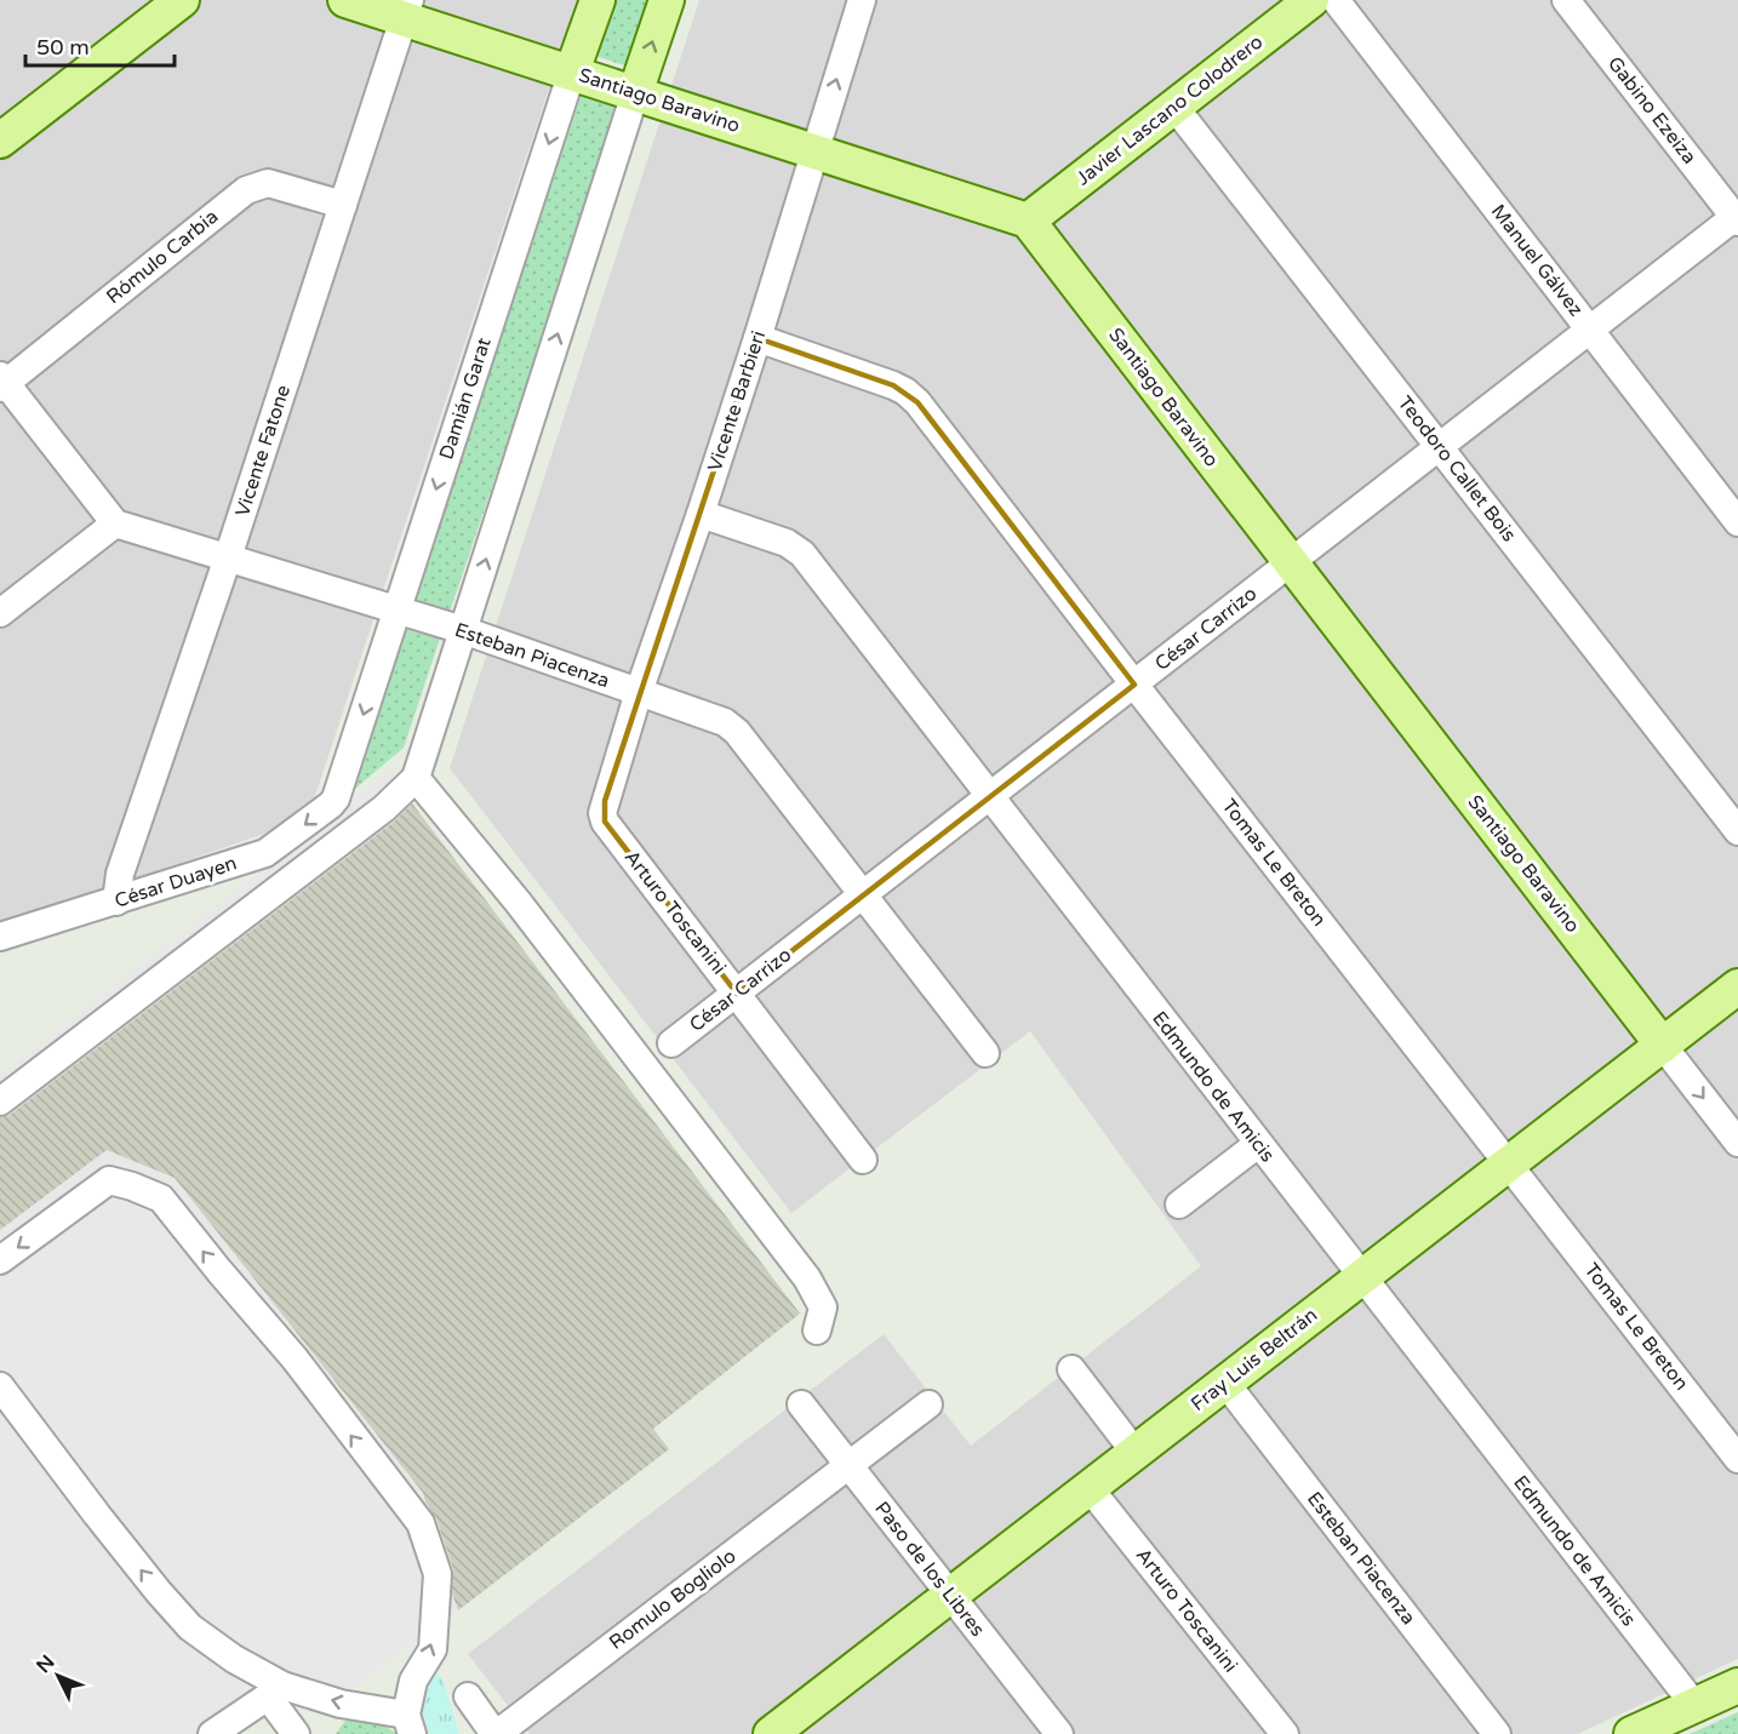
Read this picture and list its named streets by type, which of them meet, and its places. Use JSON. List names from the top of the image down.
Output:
{
  "streets": {
    "main road": [
      "Santiago Baravino",
      "Javier Lascano Colodrero",
      "Damián Garat",
      "Fray Luis Beltrán"
    ],
    "street": [
      "Gabino Ezeiza",
      "Rómulo Carbia",
      "Manuel Gálvez",
      "Vicente Barbieri",
      "Vicente Fatone",
      "Teodoro Callet Bois",
      "César Carrizo",
      "Esteban Piacenza",
      "Tomas Le Breton",
      "César Duayen",
      "Arturo Toscanini",
      "Edmundo de Amicis",
      "Paso de los Libres",
      "Romulo Bogliolo"
    ]
  },
  "crossings": [
    ["Santiago Baravino", "Javier Lascano Colodrero"],
    ["Santiago Baravino", "Damián Garat"],
    ["Santiago Baravino", "Vicente Barbieri"],
    ["Santiago Baravino", "Vicente Fatone"],
    ["Santiago Baravino", "César Carrizo"],
    ["Santiago Baravino", "Fray Luis Beltrán"],
    ["Javier Lascano Colodrero", "Teodoro Callet Bois"],
    ["Gabino Ezeiza", "César Carrizo"],
    ["Rómulo Carbia", "Vicente Fatone"],
    ["Manuel Gálvez", "César Carrizo"],
    ["Damián Garat", "Esteban Piacenza"],
    ["Damián Garat", "César Duayen"],
    ["Vicente Barbieri", "Esteban Piacenza"],
    ["Vicente Barbieri", "Tomas Le Breton"],
    ["Vicente Barbieri", "Arturo Toscanini"],
    ["Vicente Barbieri", "Edmundo de Amicis"],
    ["Vicente Fatone", "Esteban Piacenza"],
    ["Vicente Fatone", "César Duayen"],
    ["Teodoro Callet Bois", "César Carrizo"],
    ["César Carrizo", "Esteban Piacenza"],
    ["César Carrizo", "Tomas Le Breton"],
    ["César Carrizo", "Arturo Toscanini"],
    ["César Carrizo", "Edmundo de Amicis"],
    ["Esteban Piacenza", "Fray Luis Beltrán"],
    ["Tomas Le Breton", "Fray Luis Beltrán"],
    ["Arturo Toscanini", "Fray Luis Beltrán"],
    ["Edmundo de Amicis", "Fray Luis Beltrán"],
    ["Fray Luis Beltrán", "Paso de los Libres"],
    ["Paso de los Libres", "Romulo Bogliolo"]
  ],
  "one_way": ["Damián Garat"],
  "scale_bar": "50 m",
  "north": "top left"
}
